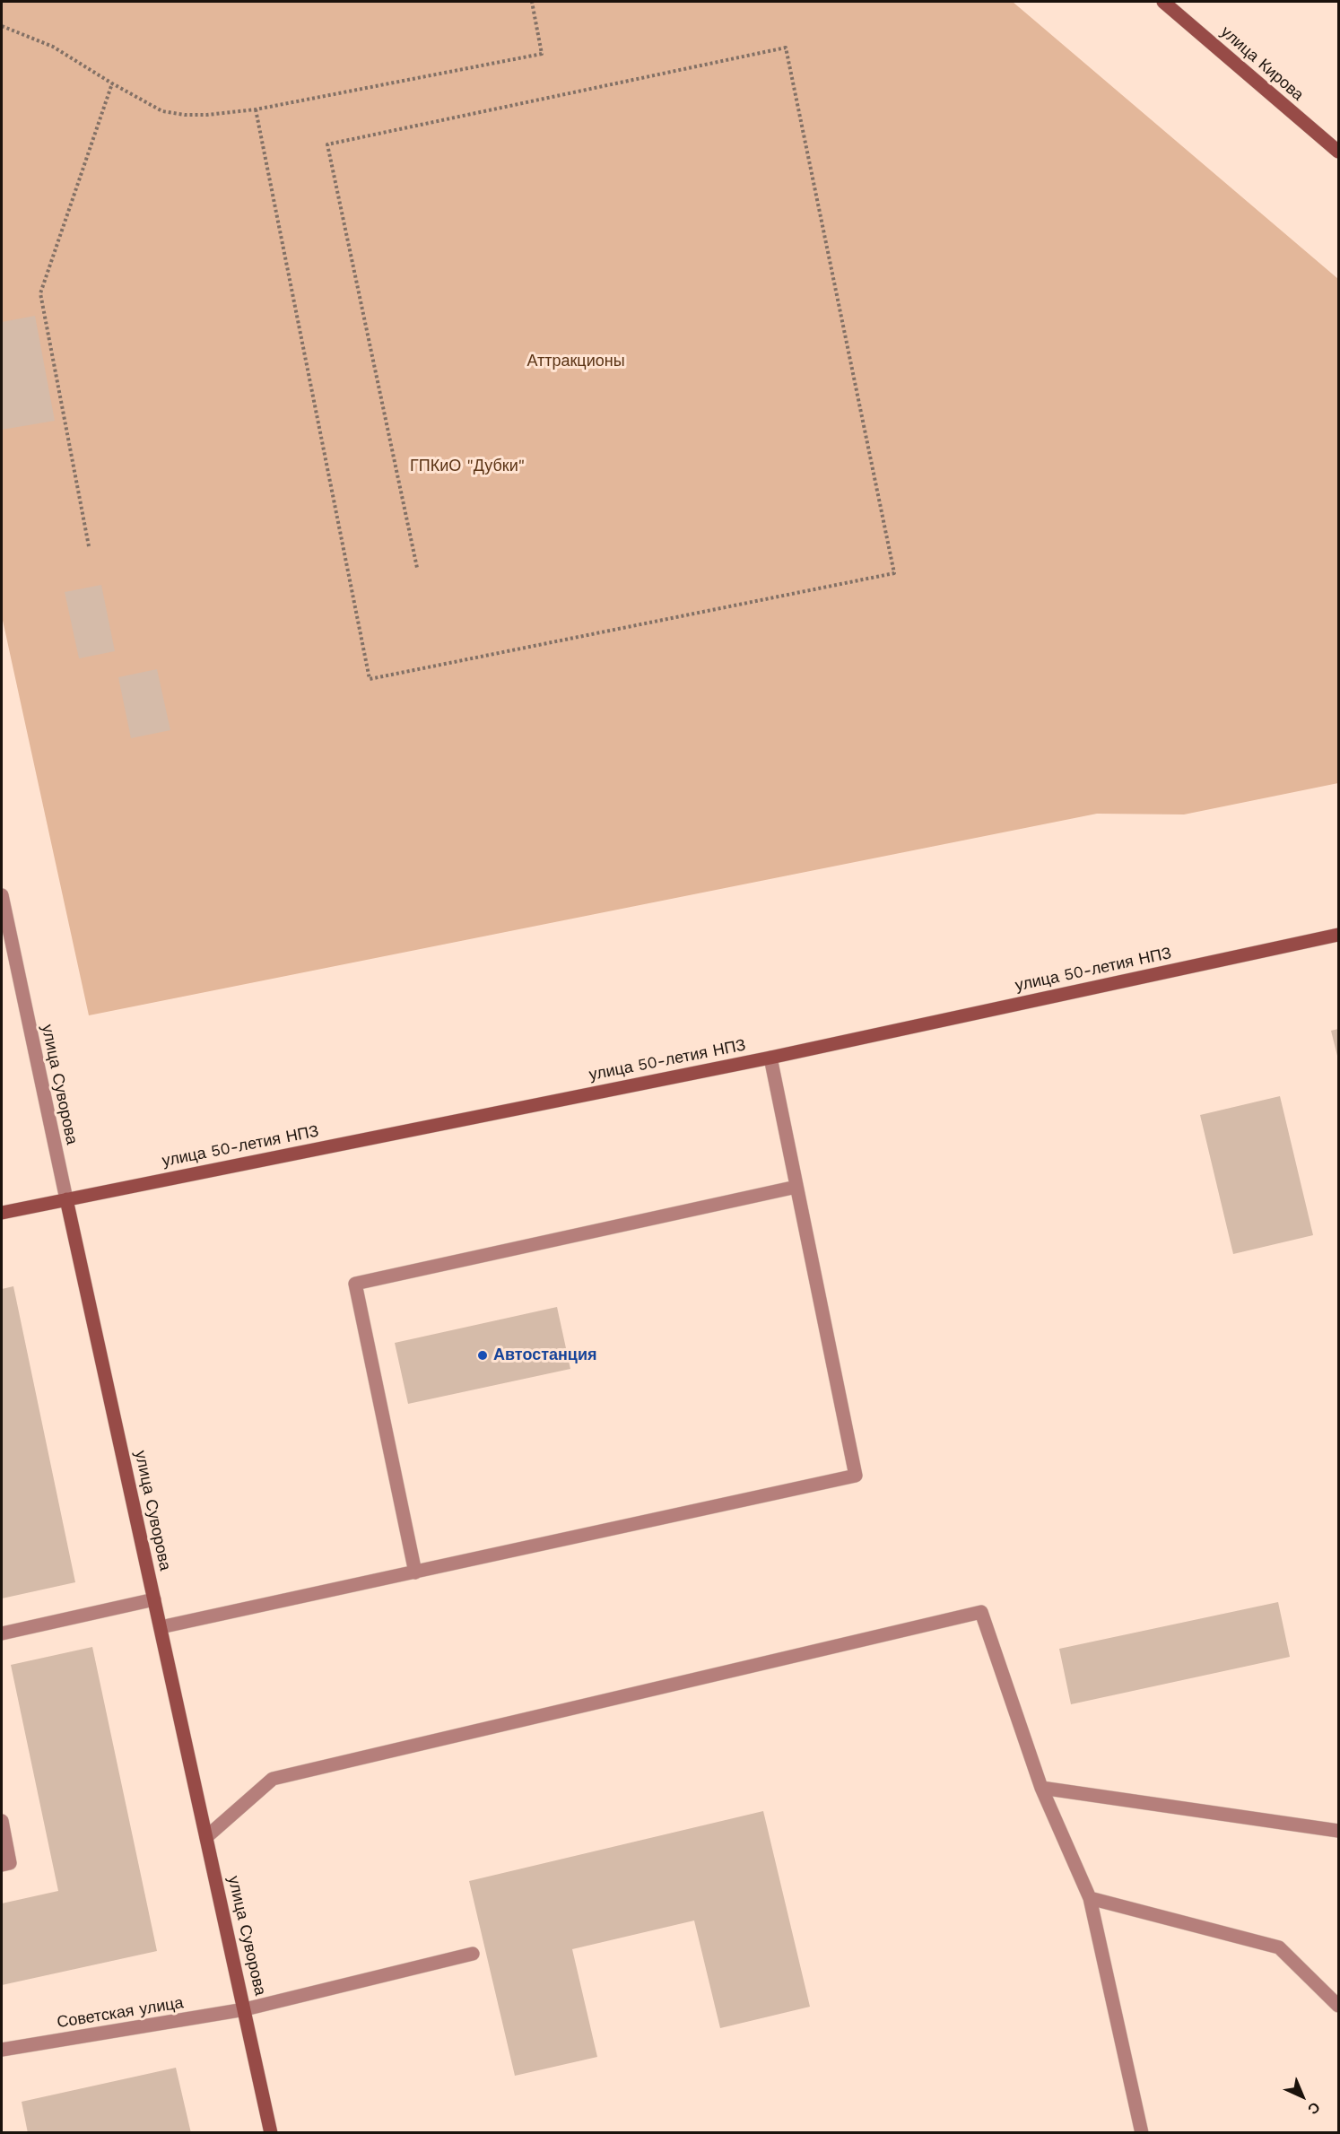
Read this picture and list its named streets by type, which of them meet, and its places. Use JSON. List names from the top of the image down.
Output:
{
  "streets": {
    "main road": ["улица Кирова", "улица 50-летия НПЗ", "улица Суворова"],
    "street": ["Советская улица"]
  },
  "crossings": [
    ["улица 50-летия НПЗ", "улица Суворова"],
    ["улица Суворова", "Советская улица"]
  ],
  "parks": ["Аттракционы", "ГПКиО \"Дубки\""],
  "places": ["Автостанция"],
  "north": "bottom right"
}
